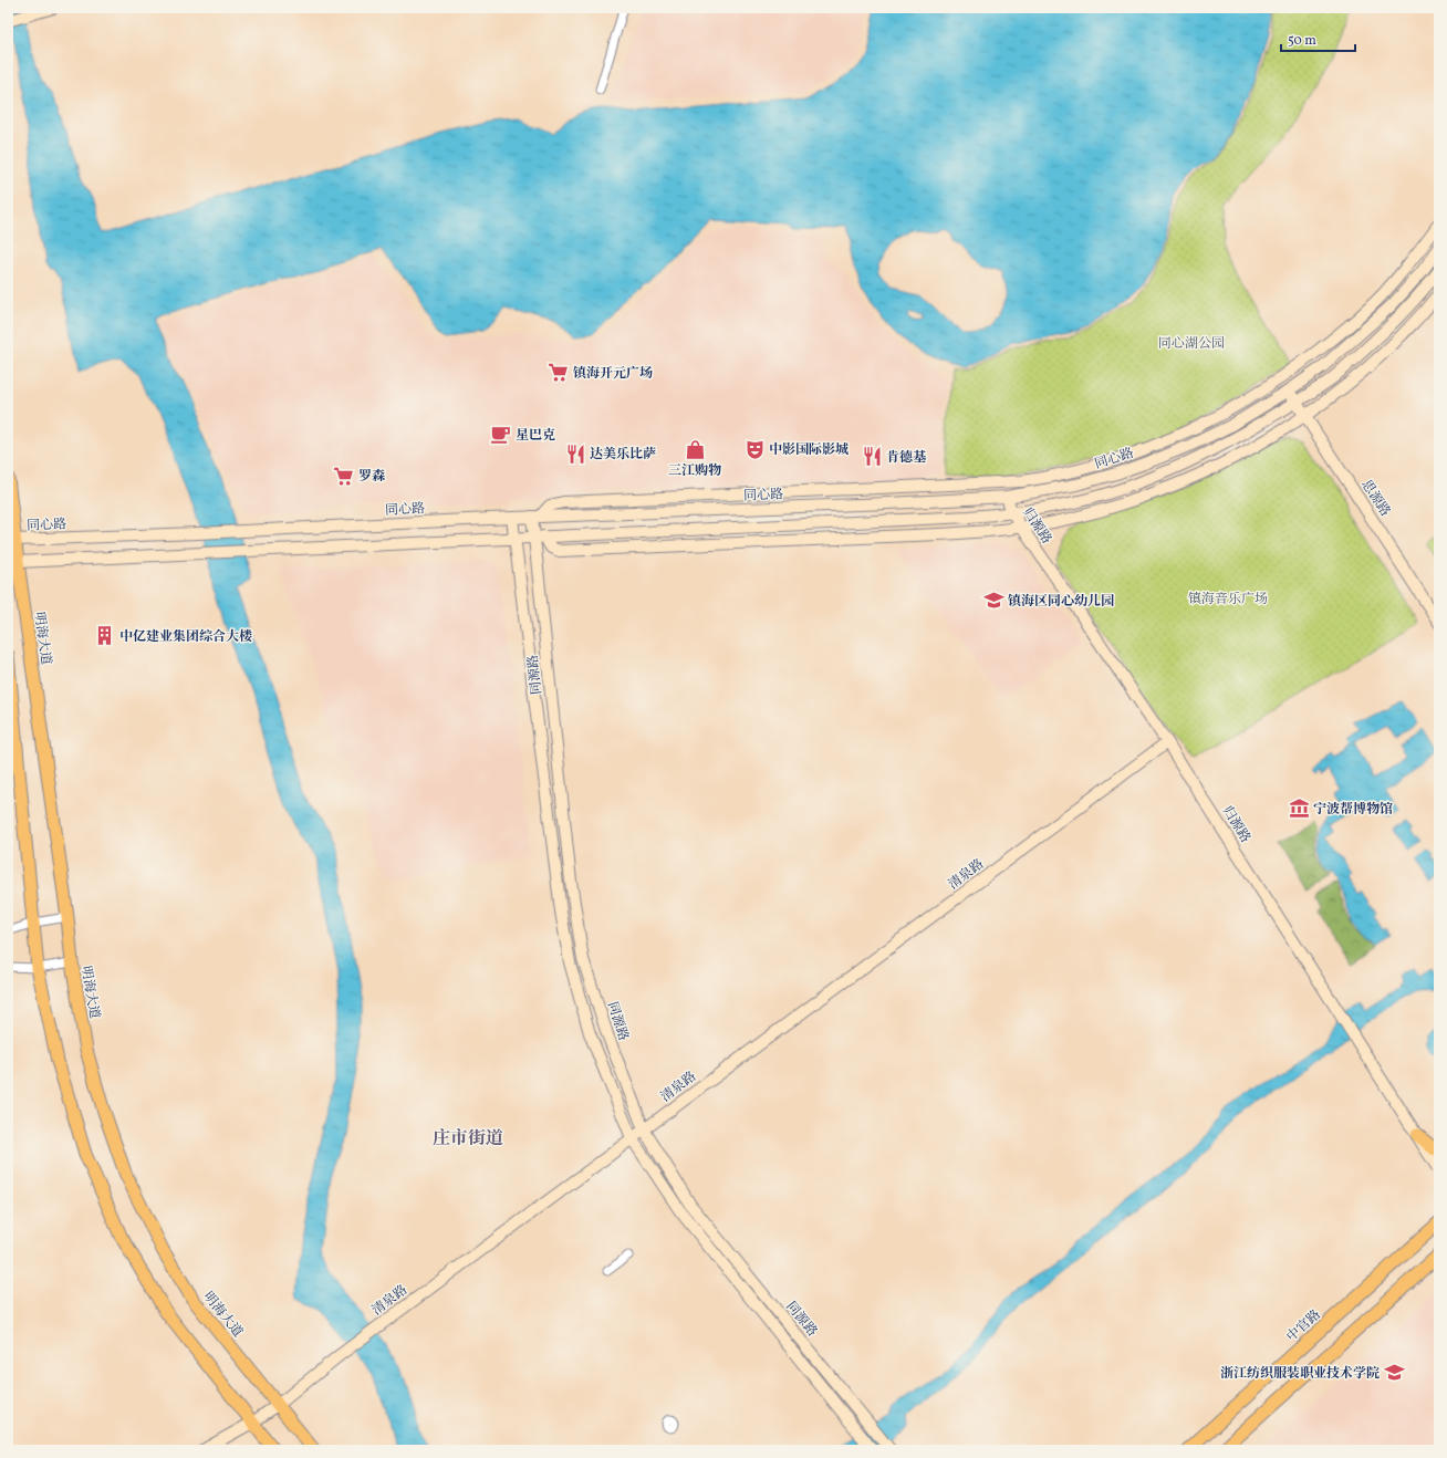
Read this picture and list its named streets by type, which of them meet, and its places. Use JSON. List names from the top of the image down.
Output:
{
  "streets": {
    "main road": ["明海大道", "中官路"],
    "street": [
      "同心路",
      "思源路",
      "归源路",
      "同源路",
      "清泉路"
    ]
  },
  "crossings": [
    ["同心路", "思源路"],
    ["同心路", "归源路"],
    ["同心路", "明海大道"],
    ["同心路", "同源路"],
    ["归源路", "清泉路"],
    ["明海大道", "清泉路"],
    ["同源路", "清泉路"]
  ],
  "districts": ["庄市街道"],
  "parks": ["同心湖公园", "镇海音乐广场"],
  "places": {
    "supermarket": ["镇海开元广场", "罗森"],
    "cafe": ["星巴克"],
    "shop": ["三江购物"],
    "theatre": ["中影国际影城"],
    "restaurant": ["达美乐比萨", "肯德基"],
    "school or university": ["镇海区同心幼儿园", "浙江纺织服装职业技术学院"],
    "building": ["中亿建业集团综合大楼"],
    "museum": ["宁波帮博物馆"]
  },
  "scale_bar": "50 m"
}
